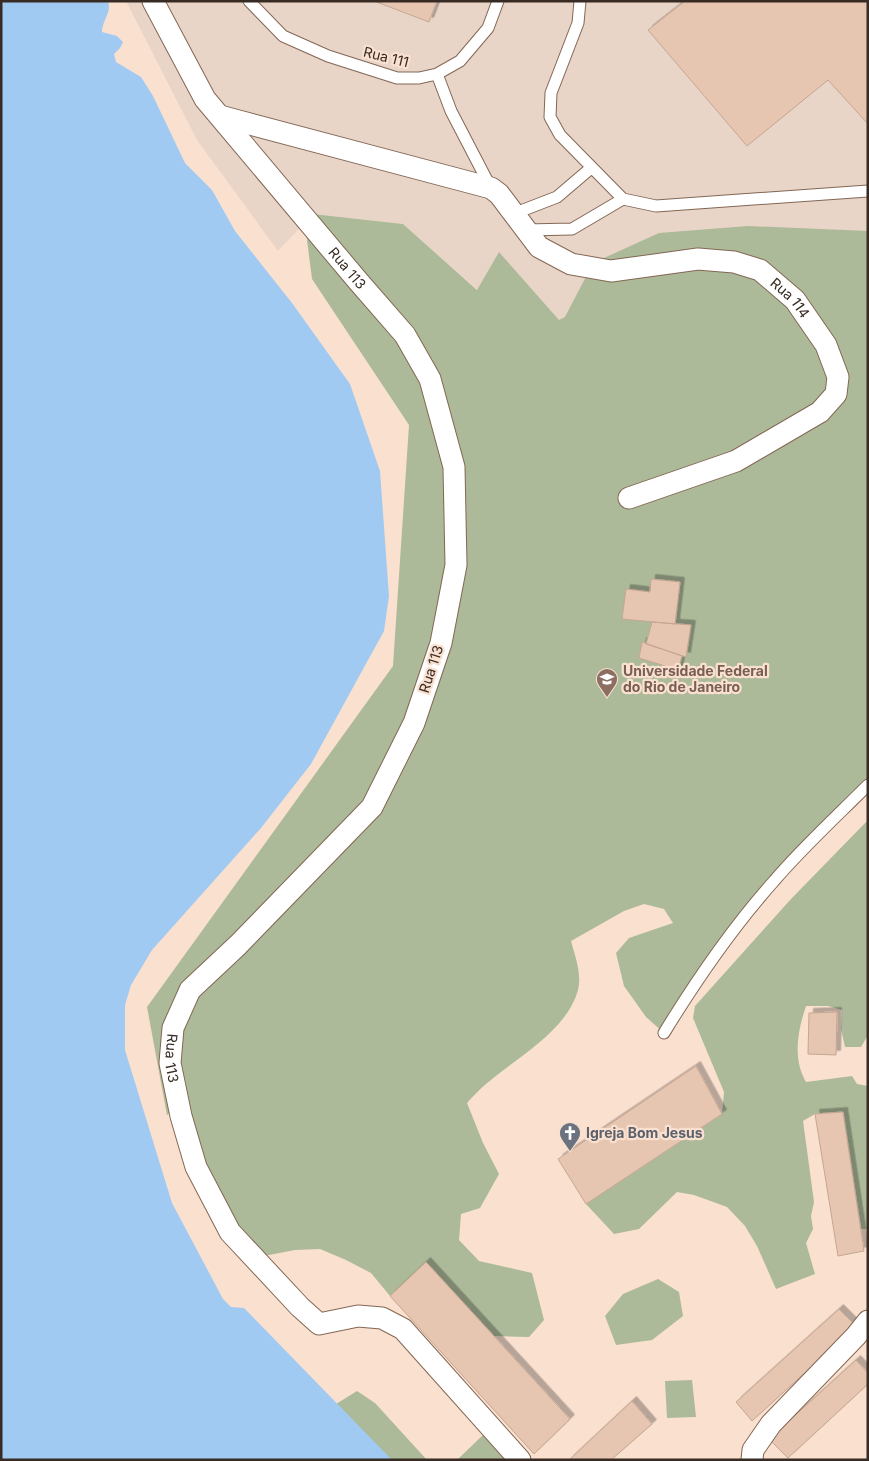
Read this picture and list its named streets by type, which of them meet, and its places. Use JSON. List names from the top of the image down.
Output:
{
  "streets": {
    "street": ["Rua 113", "Rua 114"],
    "lane": ["Rua 111"]
  },
  "places": {
    "school or university": ["Universidade Federal do Rio de Janeiro"],
    "church": ["Igreja Bom Jesus"]
  }
}
